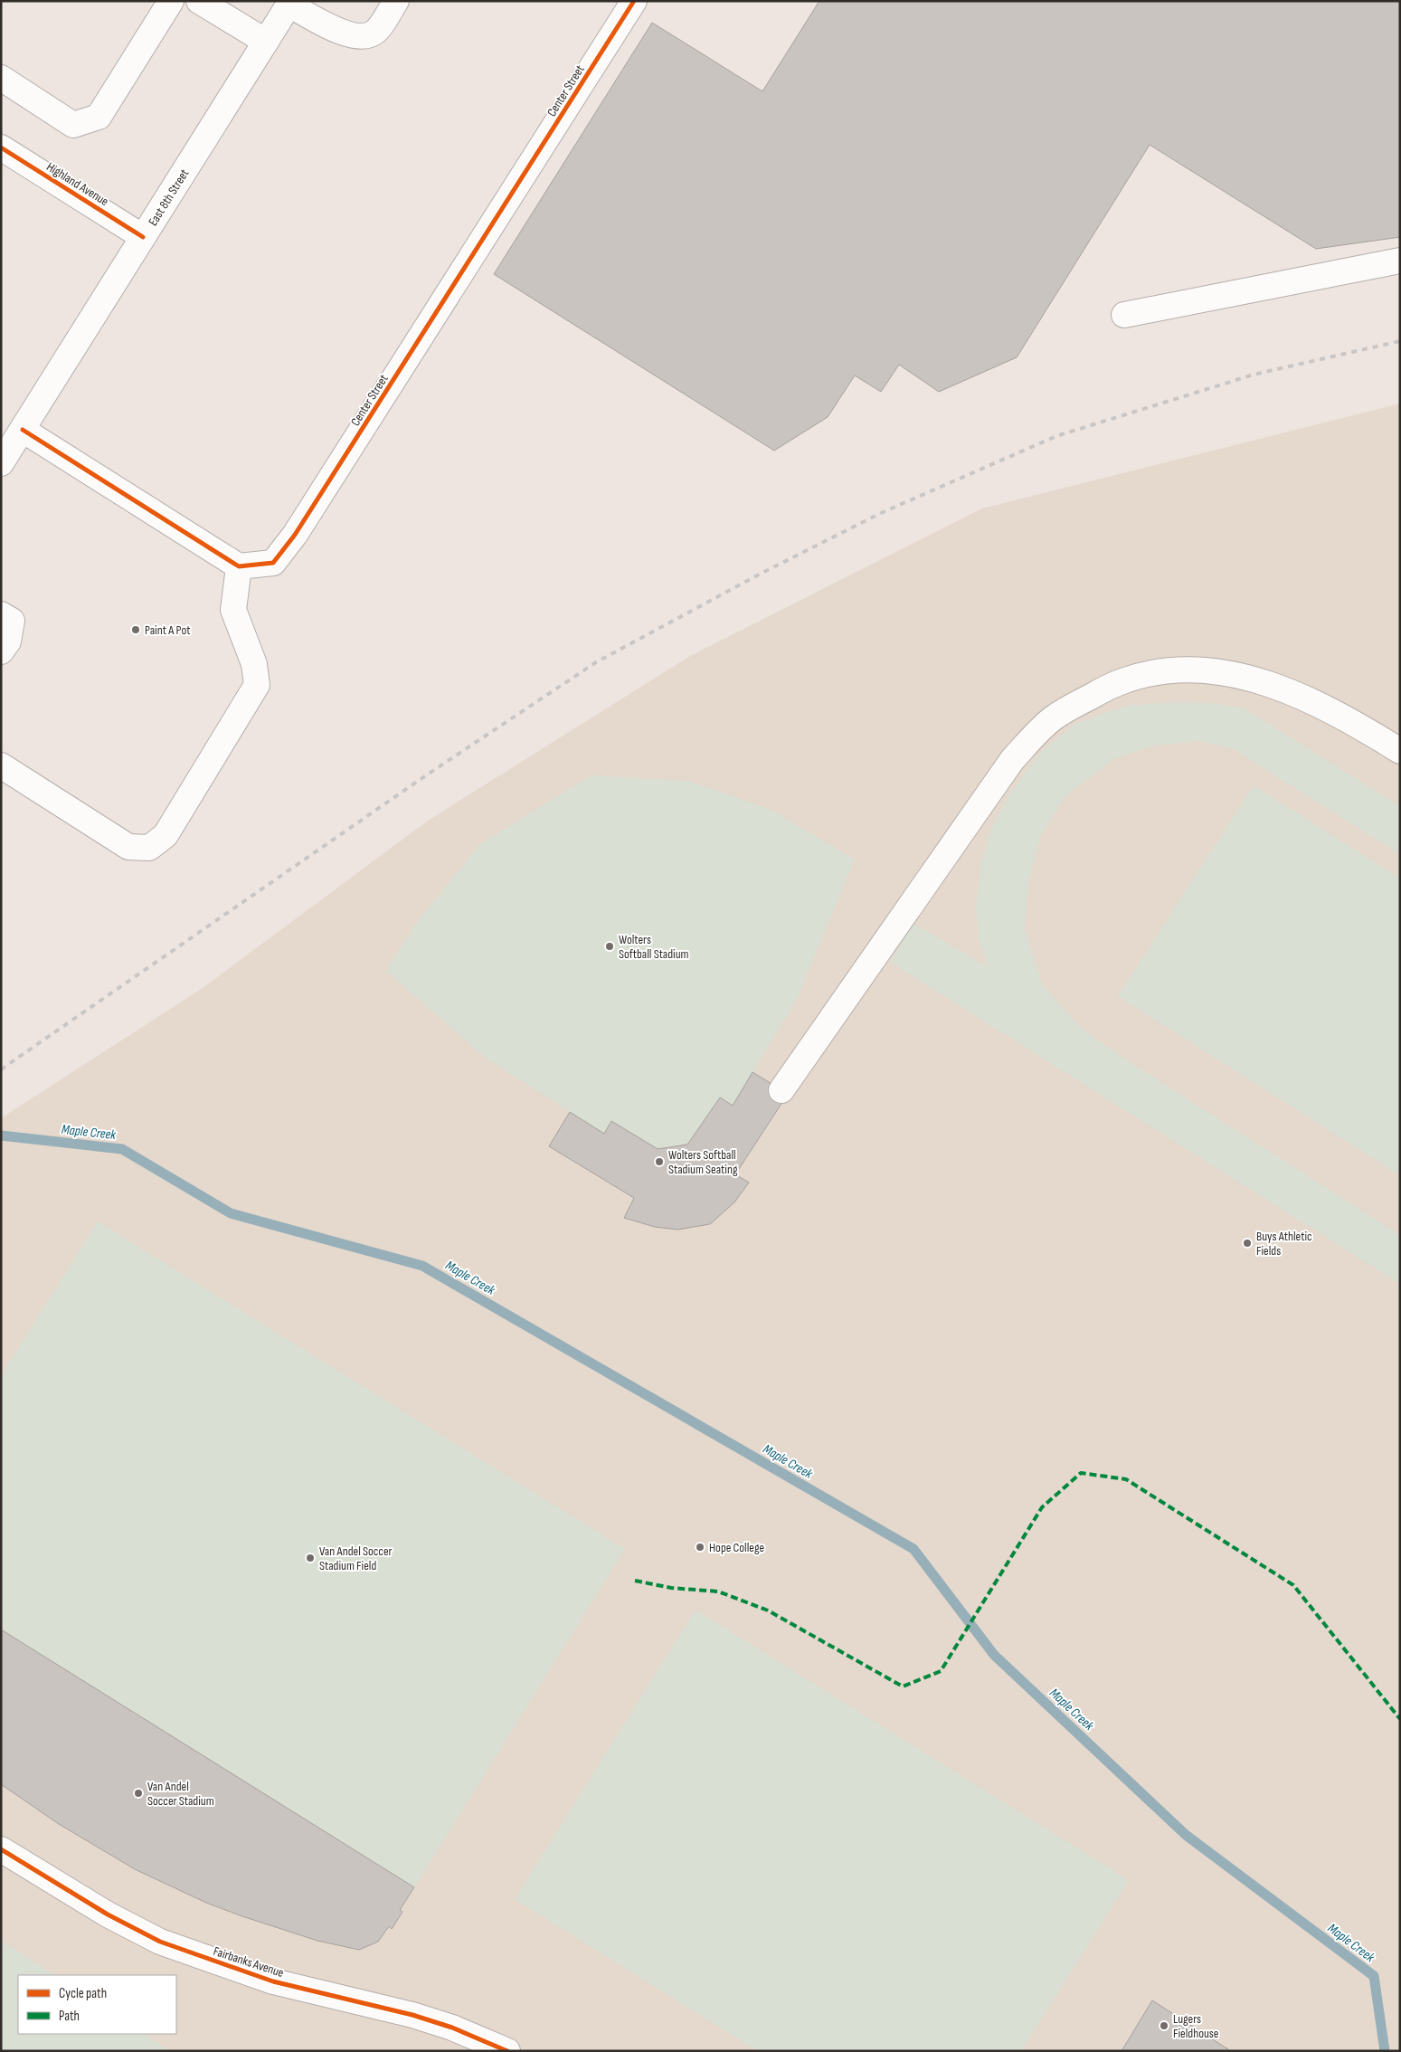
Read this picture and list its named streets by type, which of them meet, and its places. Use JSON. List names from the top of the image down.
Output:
{
  "streets": {
    "street": [
      "Center Street",
      "Highland Avenue",
      "East 8th Street",
      "Fairbanks Avenue"
    ]
  },
  "crossings": [
    ["Highland Avenue", "East 8th Street"]
  ],
  "water": ["Maple Creek"],
  "places": [
    "Paint A Pot",
    "Wolters Softball Stadium",
    "Wolters Softball Stadium Seating",
    "Buys Athletic Fields",
    "Hope College",
    "Van Andel Soccer Stadium Field",
    "Van Andel Soccer Stadium",
    "Lugers Fieldhouse"
  ],
  "legend": ["Cycle path", "Path"]
}
